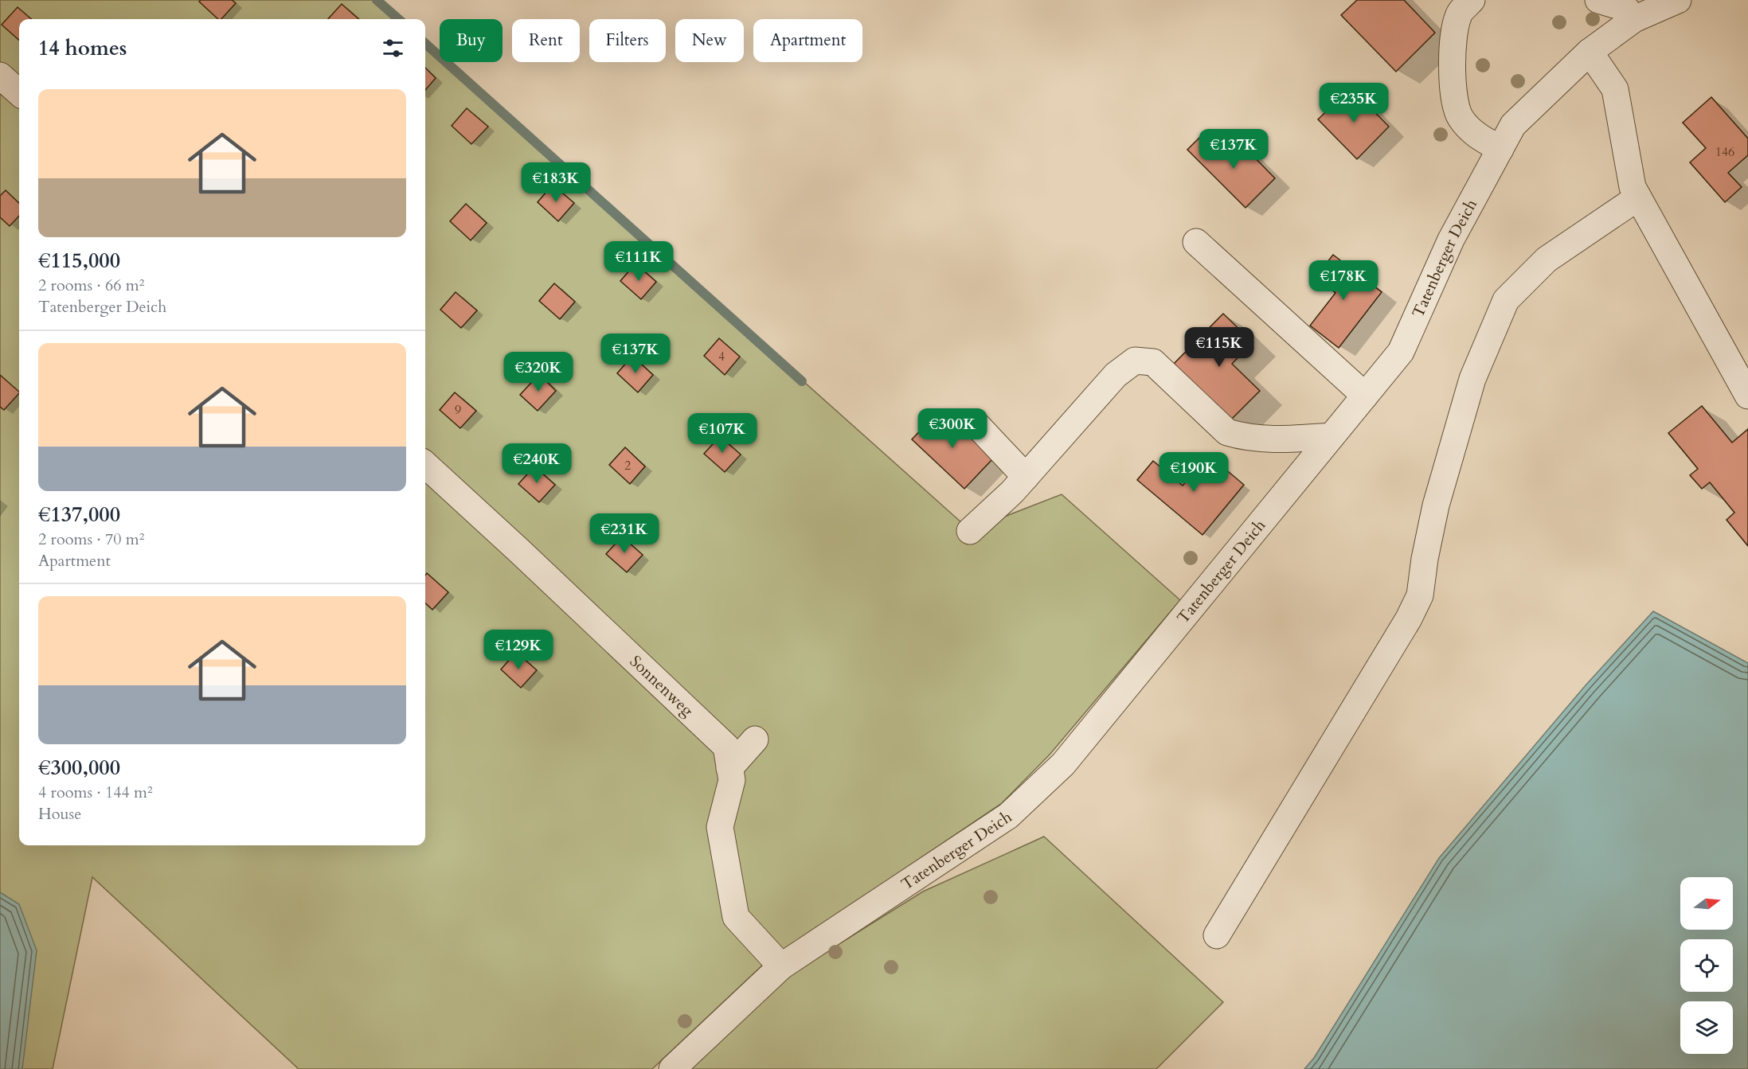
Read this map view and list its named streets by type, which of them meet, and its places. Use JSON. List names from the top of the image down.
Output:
{
  "streets": {
    "street": ["Tatenberger Deich", "Sonnenweg"]
  },
  "crossings": [
    ["Tatenberger Deich", "Sonnenweg"]
  ],
  "house_numbers": [
    "146",
    "4",
    "9",
    "2"
  ],
  "north": "right",
  "page": {
    "chip": [
      "Buy",
      "Rent",
      "Filters",
      "New",
      "Apartment"
    ],
    "heading": "14 homes",
    "list": [
      {
        "name": "€115,000",
        "note": "2 rooms · 66 m² · Tatenberger Deich"
      },
      {
        "name": "€137,000",
        "note": "2 rooms · 70 m² · Apartment"
      },
      {
        "name": "€300,000",
        "note": "4 rooms · 144 m² · House"
      }
    ],
    "price": [
      "€235K",
      "€137K",
      "€183K",
      "€111K",
      "€178K",
      "€115K",
      "€137K",
      "€320K",
      "€300K",
      "€107K",
      "€240K",
      "€190K",
      "€231K",
      "€129K"
    ]
  }
}
